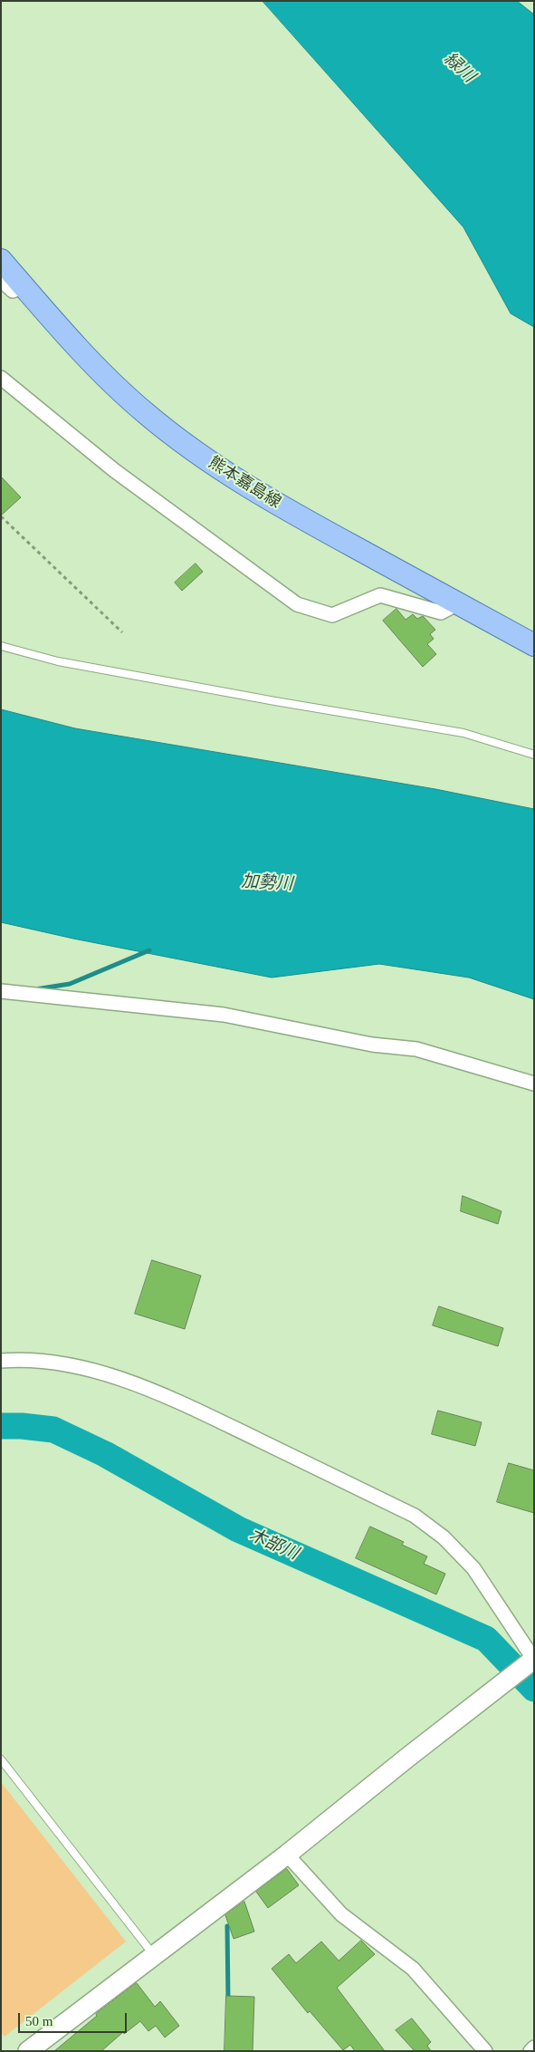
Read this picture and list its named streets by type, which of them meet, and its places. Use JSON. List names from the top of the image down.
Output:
{
  "streets": {
    "main road": ["熊本嘉島線"]
  },
  "water": ["緑川", "加勢川", "木部川"],
  "scale_bar": "50 m"
}
